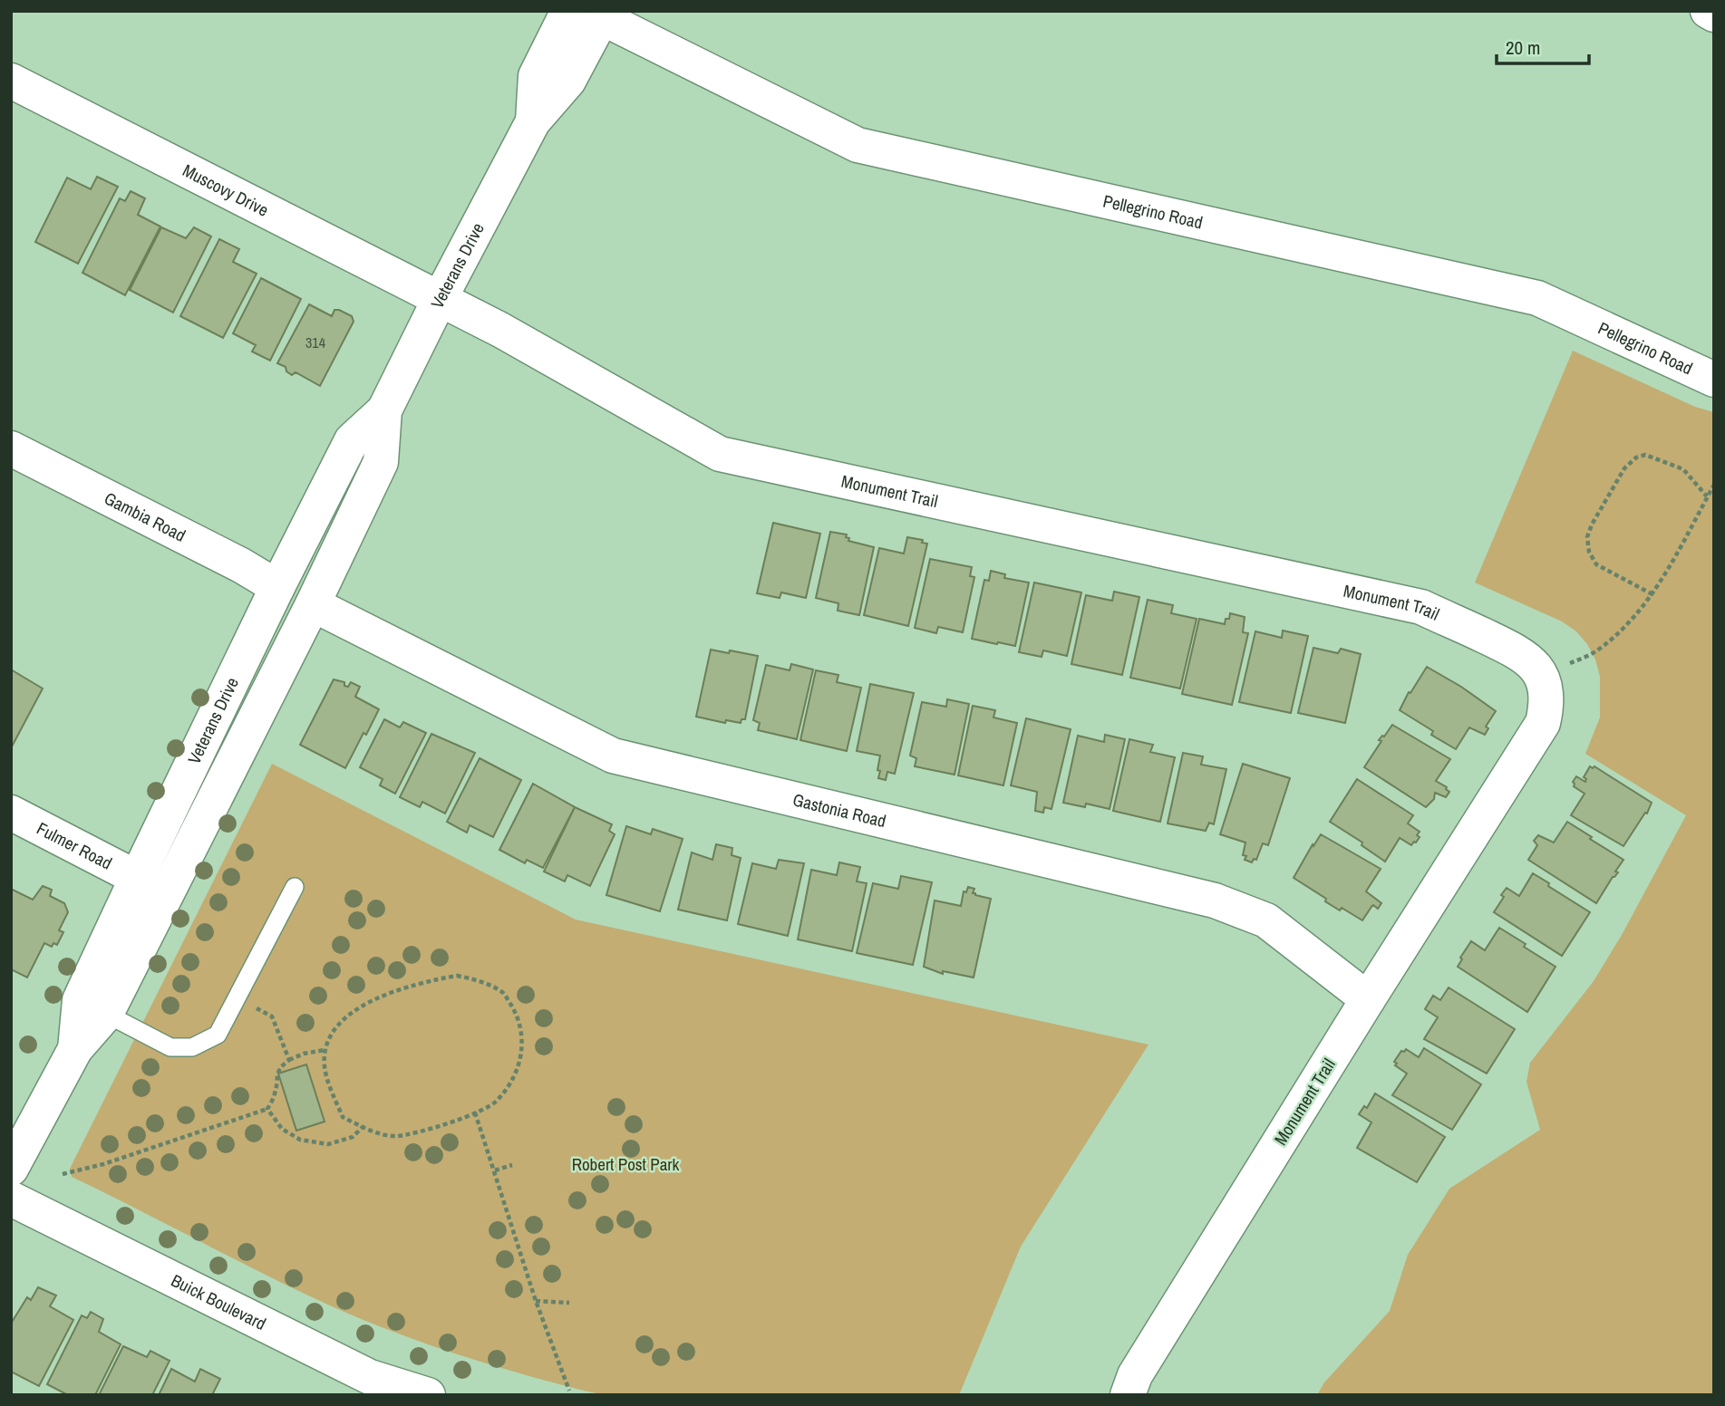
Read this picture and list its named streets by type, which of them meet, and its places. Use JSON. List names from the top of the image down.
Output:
{
  "streets": {
    "street": [
      "Muscovy Drive",
      "Pellegrino Road",
      "Veterans Drive",
      "Monument Trail",
      "Gambia Road",
      "Gastonia Road",
      "Fulmer Road",
      "Buick Boulevard"
    ]
  },
  "crossings": [
    ["Muscovy Drive", "Veterans Drive"],
    ["Muscovy Drive", "Monument Trail"],
    ["Pellegrino Road", "Veterans Drive"],
    ["Veterans Drive", "Monument Trail"],
    ["Veterans Drive", "Gambia Road"],
    ["Veterans Drive", "Gastonia Road"],
    ["Veterans Drive", "Fulmer Road"],
    ["Monument Trail", "Gastonia Road"]
  ],
  "parks": ["Robert Post Park"],
  "house_numbers": ["314"],
  "scale_bar": "20 m"
}
